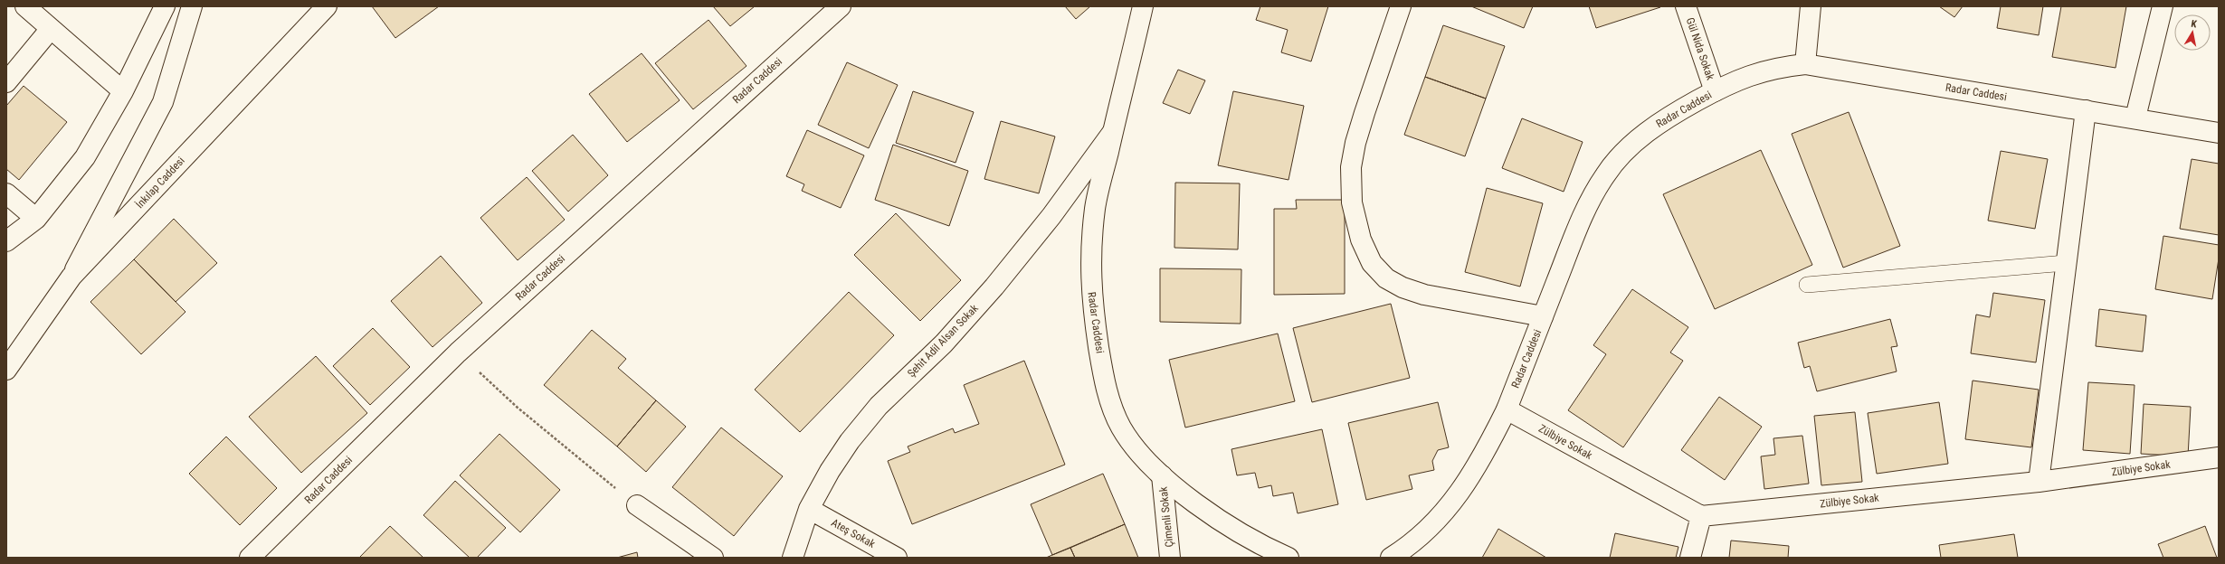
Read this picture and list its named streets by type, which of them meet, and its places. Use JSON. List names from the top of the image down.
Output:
{
  "streets": {
    "street": [
      "Gül Nida Sokak",
      "Radar Caddesi",
      "İnkılap Caddesi",
      "Şehit Adil Alsan Sokak",
      "Zülbiye Sokak",
      "Çimenli Sokak",
      "Ateş Sokak"
    ]
  },
  "crossings": [
    ["Gül Nida Sokak", "Radar Caddesi"],
    ["Radar Caddesi", "Şehit Adil Alsan Sokak"],
    ["Radar Caddesi", "Zülbiye Sokak"],
    ["Radar Caddesi", "Çimenli Sokak"],
    ["Şehit Adil Alsan Sokak", "Ateş Sokak"]
  ],
  "north": "top"
}
